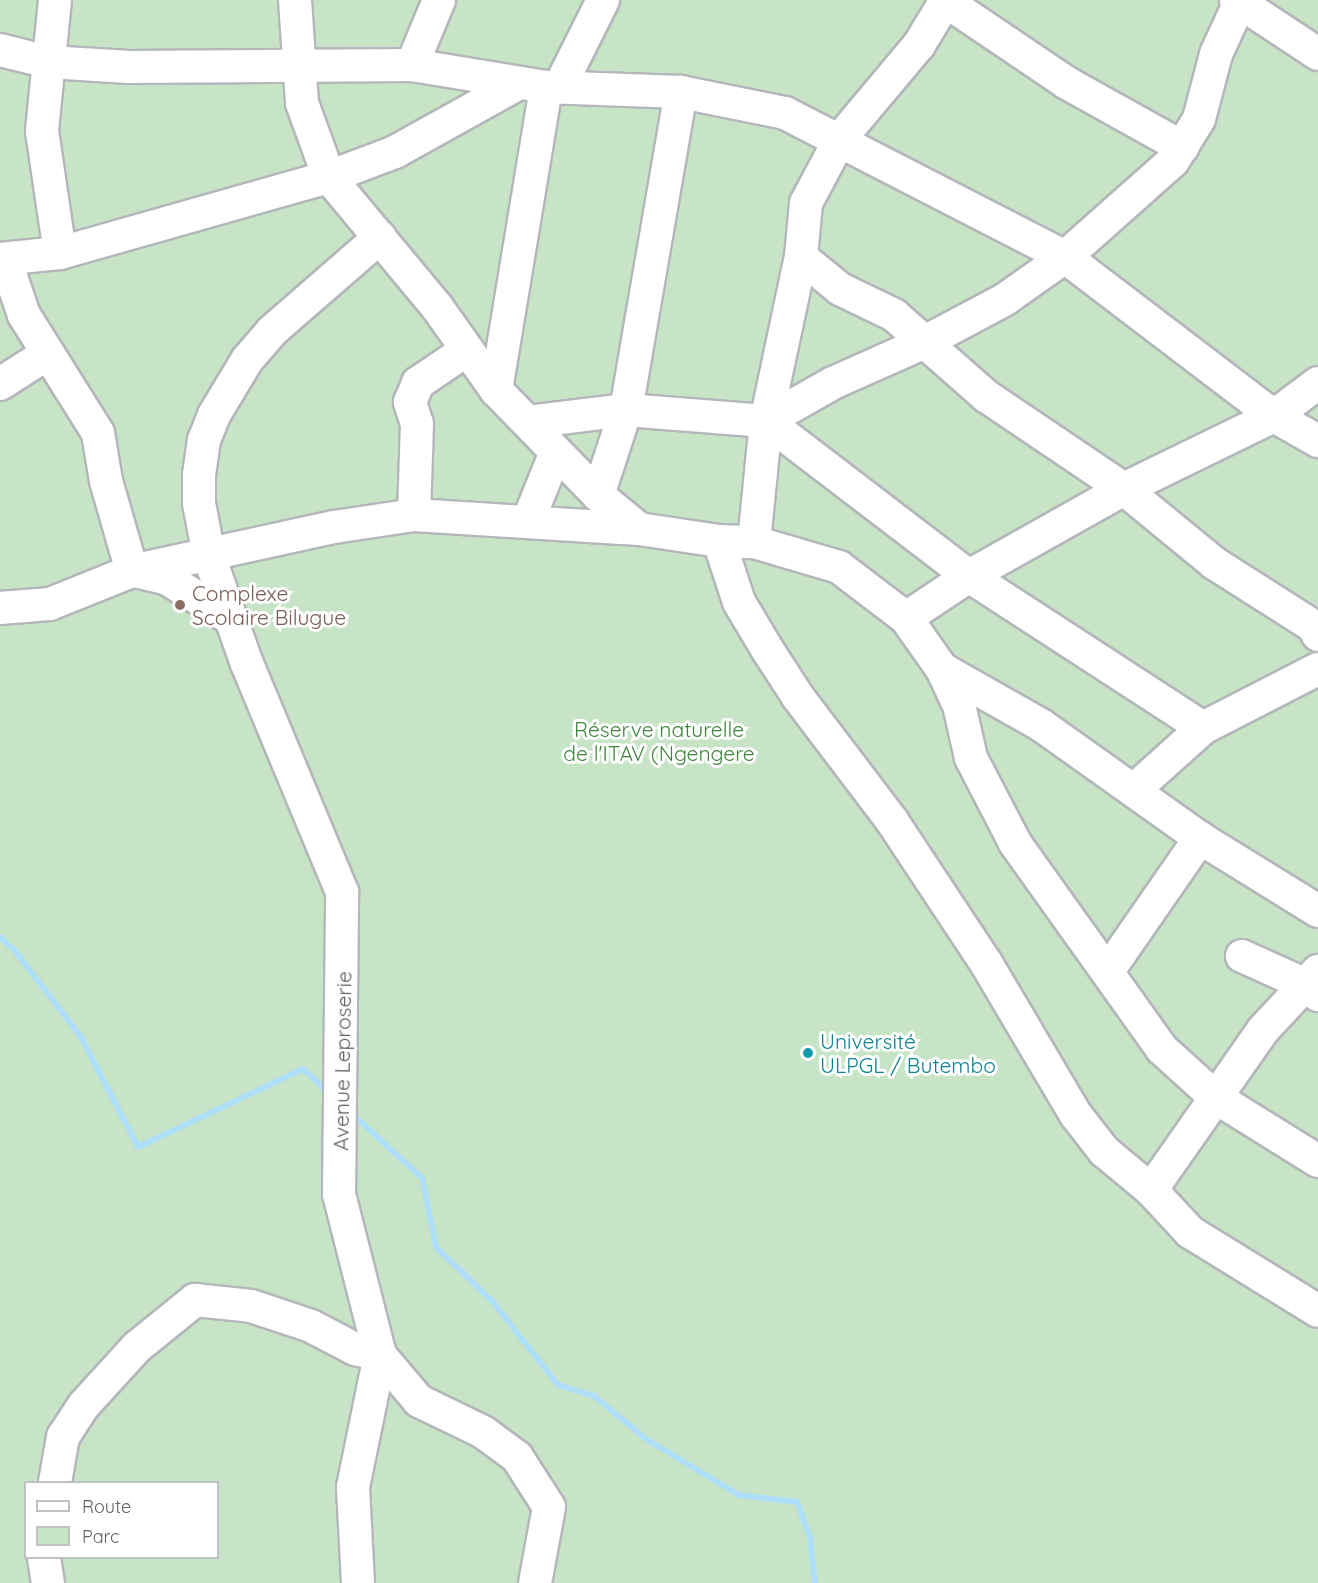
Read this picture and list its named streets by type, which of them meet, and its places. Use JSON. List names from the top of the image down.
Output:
{
  "streets": {
    "street": ["Avenue Leproserie"]
  },
  "parks": ["Réserve naturelle de l'ITAV (Ngengere"],
  "places": ["Complexe Scolaire Bilugue", "Université ULPGL / Butembo"],
  "legend": ["Route", "Parc"]
}
